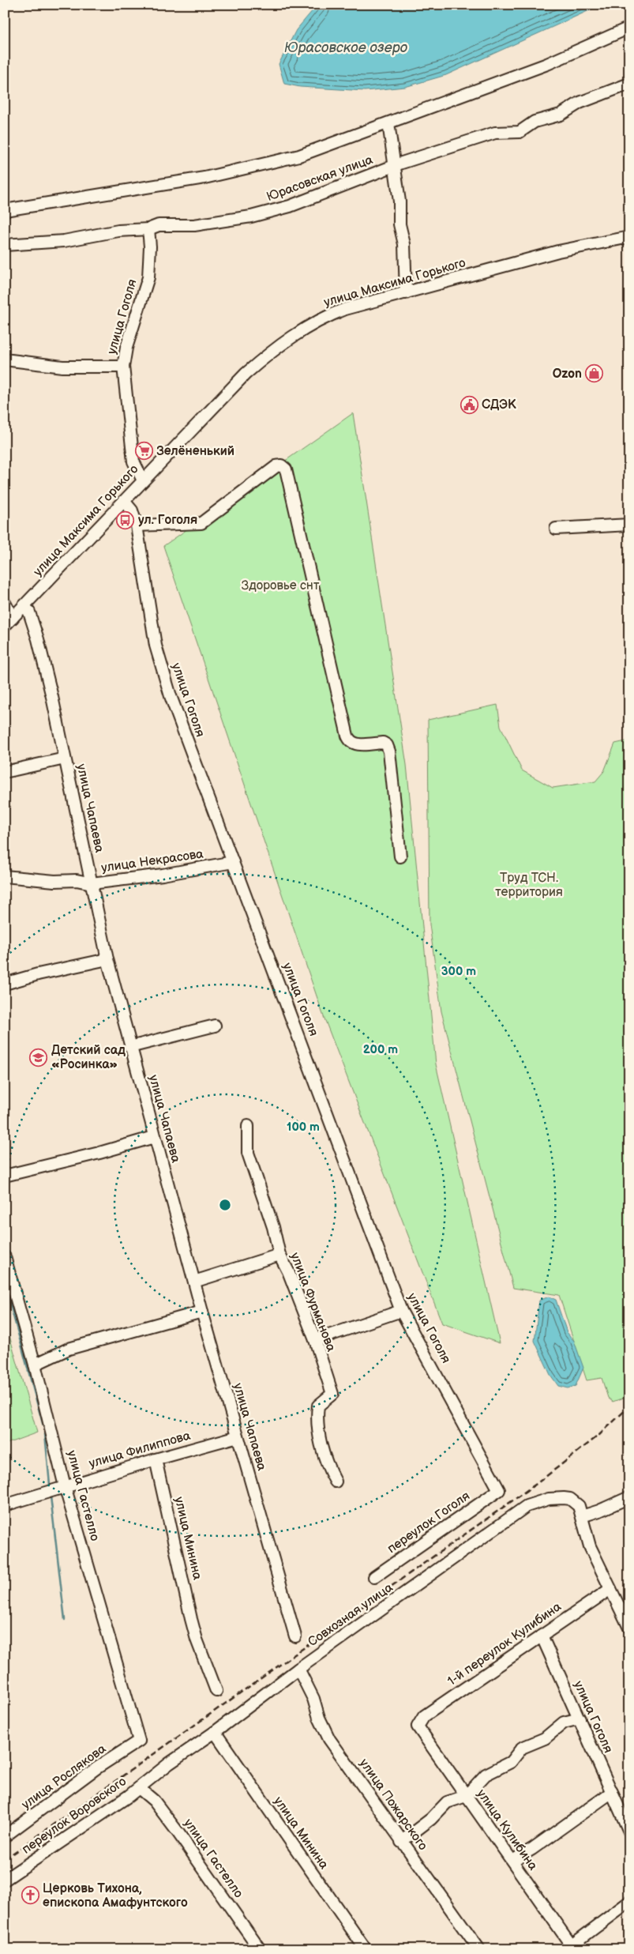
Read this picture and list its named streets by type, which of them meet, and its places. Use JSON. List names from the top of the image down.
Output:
{
  "streets": {
    "street": [
      "Юрасовская улица",
      "улица Максима Горького",
      "улица Гоголя",
      "улица Чапаева",
      "улица Некрасова",
      "улица Фурманова",
      "улица Филиппова",
      "улица Гастелло",
      "переулок Гоголя",
      "улица Минина",
      "Совхозная улица",
      "1-й переулок Кулибина",
      "улица Рослякова",
      "улица Пожарского",
      "переулок Воровского",
      "улица Кулибина"
    ]
  },
  "crossings": [
    ["Юрасовская улица", "улица Гоголя"],
    ["улица Максима Горького", "улица Гоголя"],
    ["улица Максима Горького", "улица Чапаева"],
    ["улица Гоголя", "улица Некрасова"],
    ["улица Гоголя", "переулок Гоголя"],
    ["улица Гоголя", "1-й переулок Кулибина"],
    ["улица Чапаева", "улица Некрасова"],
    ["улица Чапаева", "улица Филиппова"],
    ["улица Филиппова", "улица Гастелло"],
    ["улица Филиппова", "улица Минина"],
    ["улица Гастелло", "Совхозная улица"],
    ["улица Гастелло", "улица Рослякова"],
    ["улица Гастелло", "переулок Воровского"],
    ["улица Минина", "Совхозная улица"],
    ["Совхозная улица", "улица Пожарского"],
    ["Совхозная улица", "переулок Воровского"],
    ["1-й переулок Кулибина", "улица Кулибина"]
  ],
  "water": ["Юрасовское озеро"],
  "parks": ["Здоровье снт", "Труд ТСН. территория"],
  "places": {
    "shop": ["Ozon"],
    "public building": ["СДЭК"],
    "supermarket": ["Зелёненький"],
    "bus stop": ["ул. Гоголя"],
    "school or university": ["Детский сад «Росинка»"],
    "church": ["Церковь Тихона, епископа Амафунтского"]
  },
  "rings": ["300 m", "200 m", "100 m"]
}
